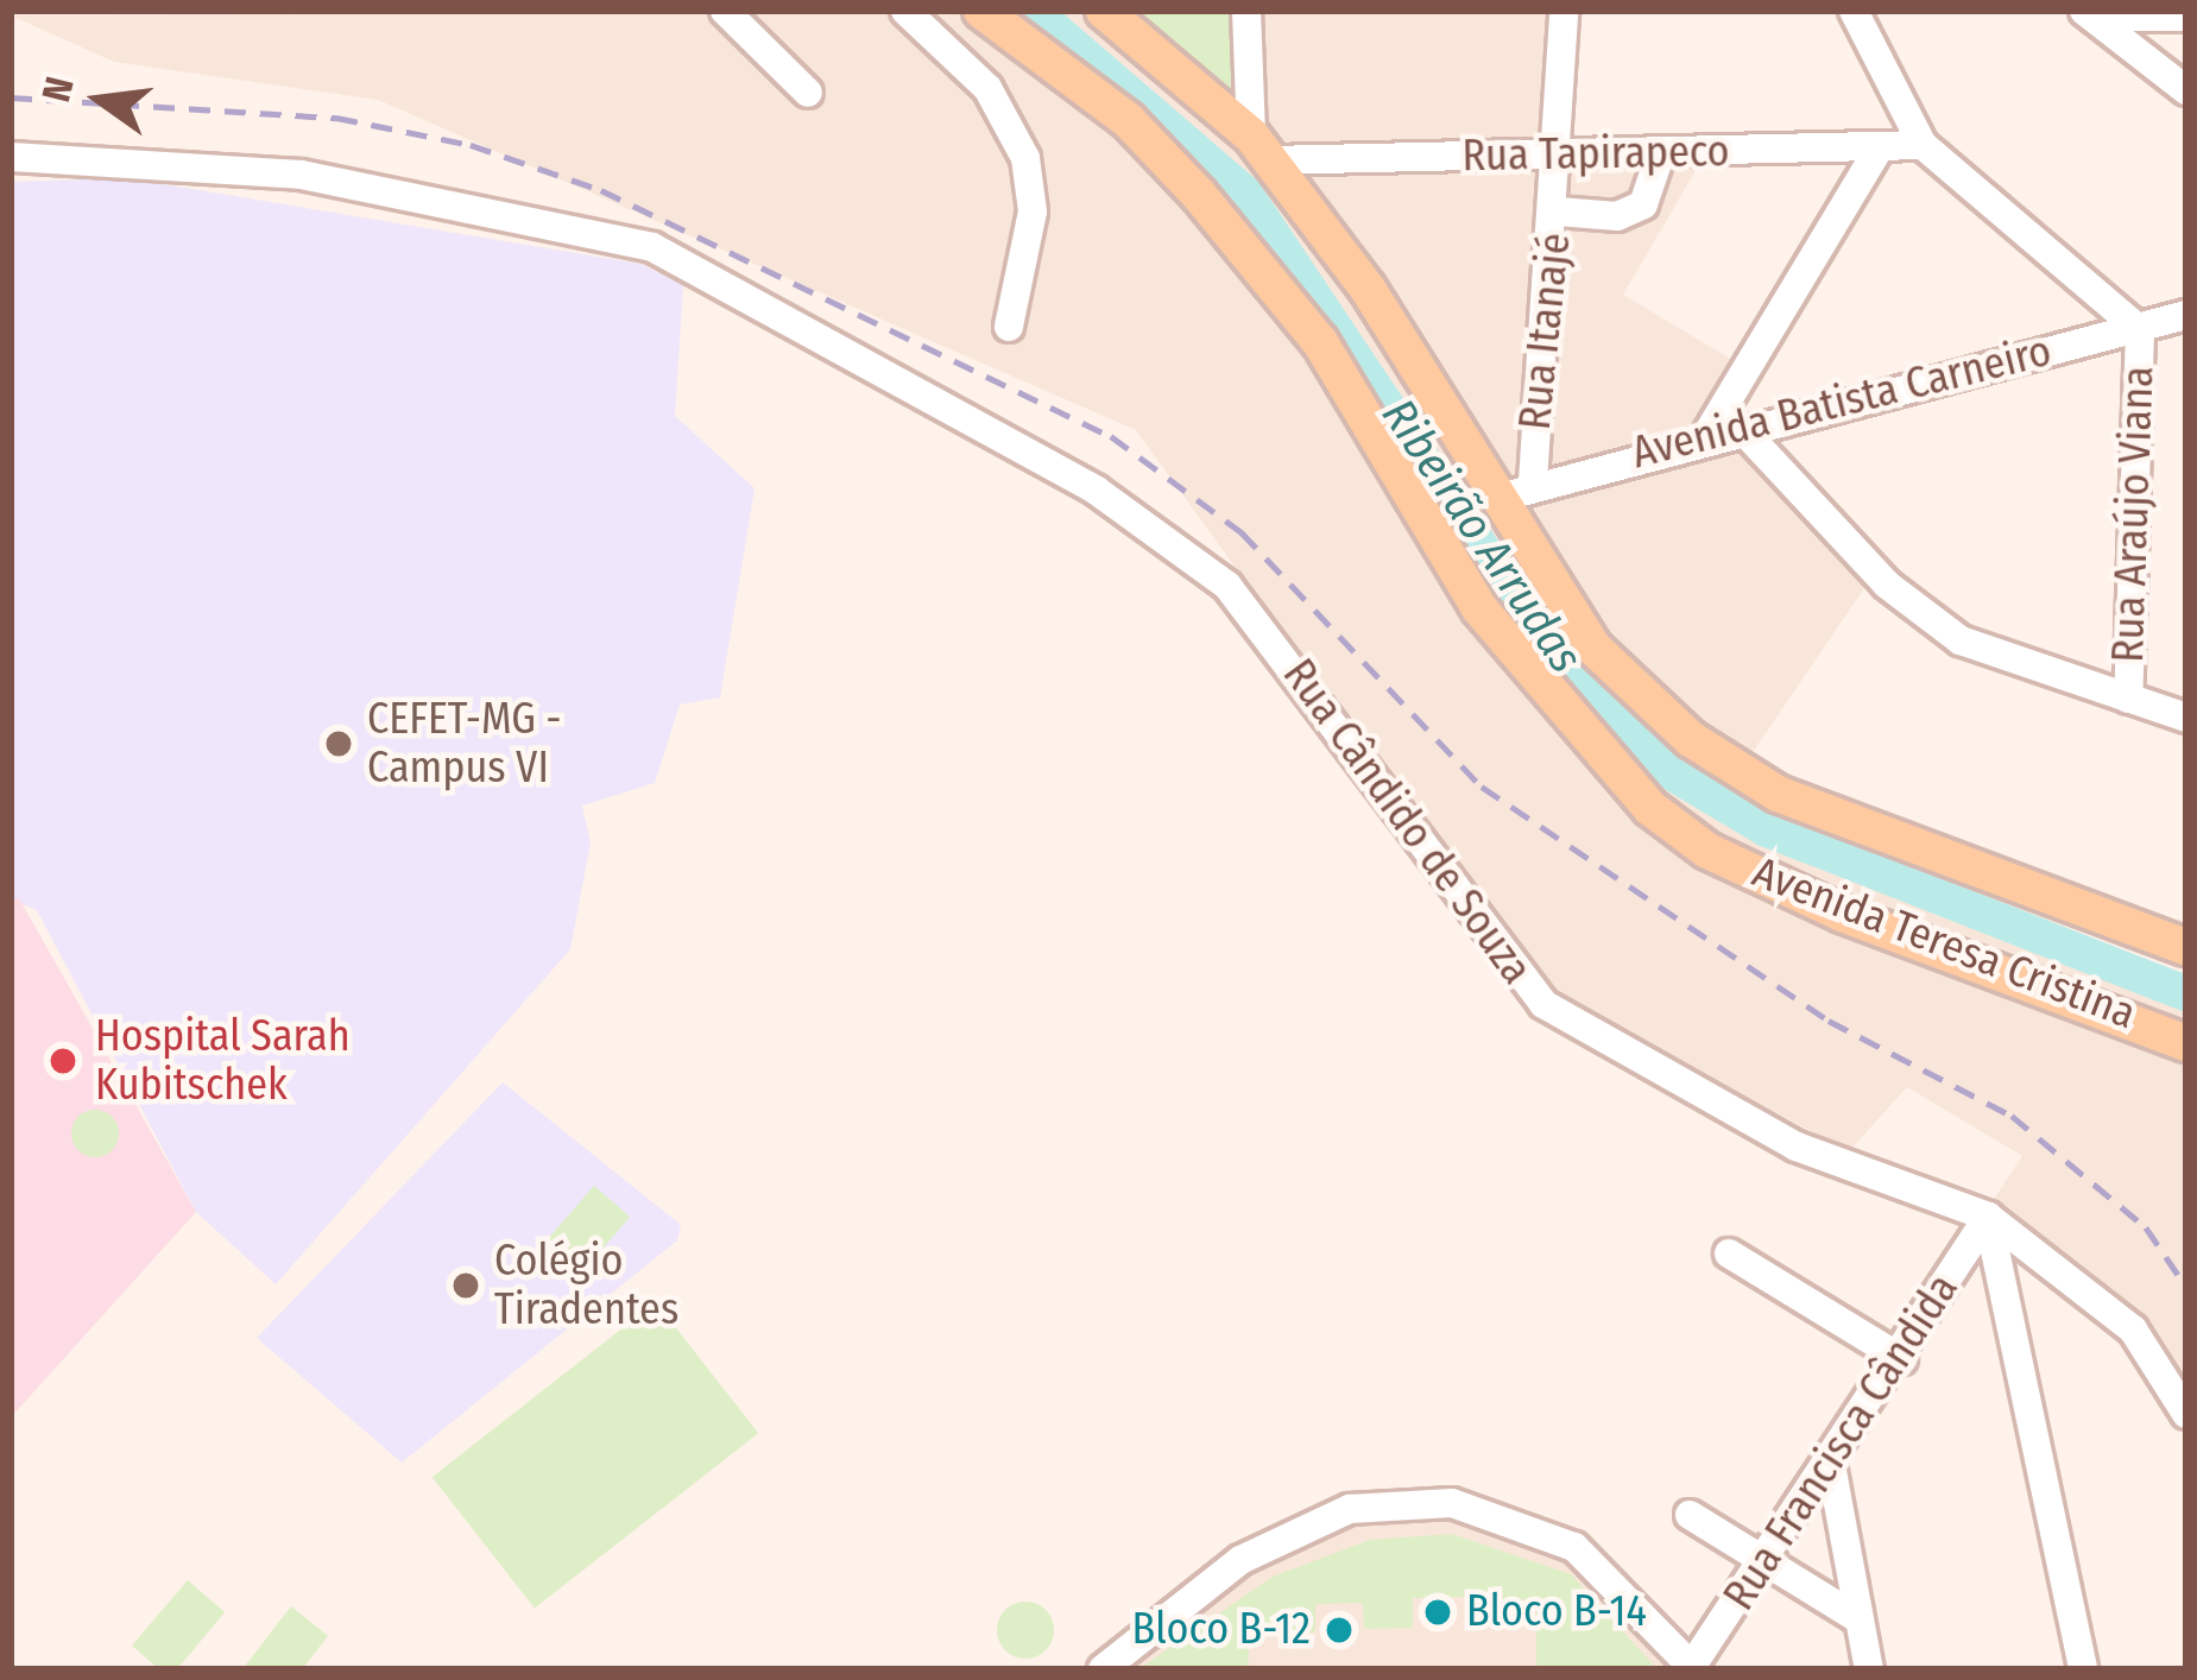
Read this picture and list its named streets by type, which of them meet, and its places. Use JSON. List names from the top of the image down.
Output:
{
  "streets": {
    "main road": ["Avenida Teresa Cristina"],
    "street": [
      "Rua Tapirapeco",
      "Rua Itanajé",
      "Avenida Batista Carneiro",
      "Rua Araújo Viana",
      "Rua Cândido de Souza",
      "Rua Francisca Cândida"
    ]
  },
  "crossings": [
    ["Rua Tapirapeco", "Rua Itanajé"],
    ["Rua Tapirapeco", "Avenida Teresa Cristina"],
    ["Rua Itanajé", "Avenida Batista Carneiro"],
    ["Rua Itanajé", "Avenida Teresa Cristina"],
    ["Avenida Batista Carneiro", "Rua Araújo Viana"],
    ["Avenida Batista Carneiro", "Avenida Teresa Cristina"],
    ["Rua Cândido de Souza", "Rua Francisca Cândida"]
  ],
  "water": ["Ribeirão Arrudas"],
  "places": [
    "CEFET-MG - Campus VI",
    "Hospital Sarah Kubitschek",
    "Colégio Tiradentes",
    "Bloco B-14",
    "Bloco B-12"
  ],
  "north": "left"
}
